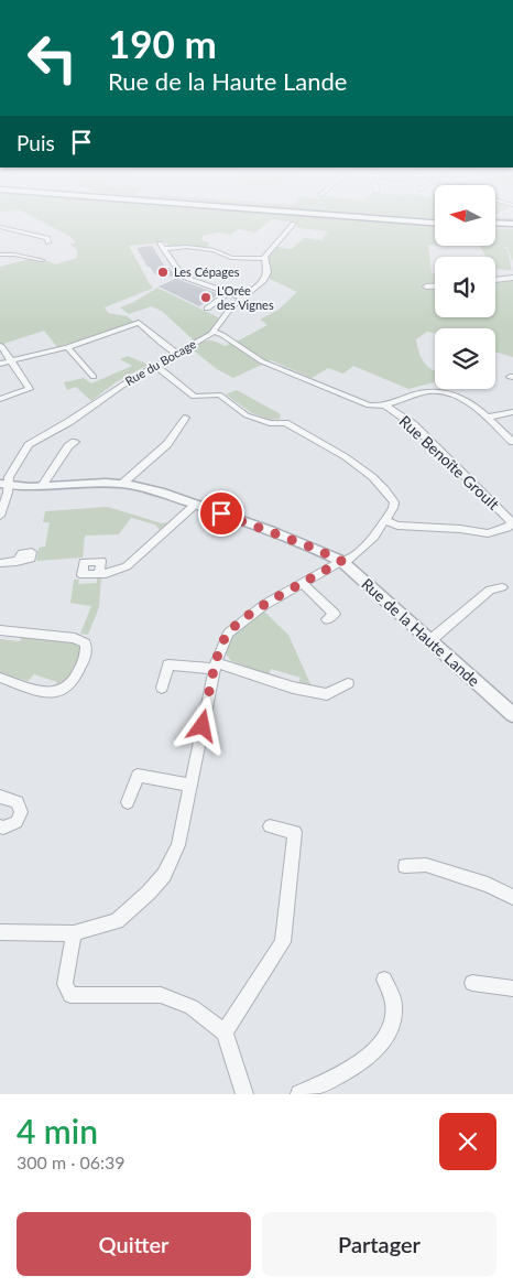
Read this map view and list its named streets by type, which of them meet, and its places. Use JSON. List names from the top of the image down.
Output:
{
  "streets": {
    "street": ["Rue du Bocage", "Rue Benoîte Groult", "Rue de la Haute Lande"]
  },
  "crossings": [
    ["Rue du Bocage", "Rue de la Haute Lande"]
  ],
  "places": ["Les Cépages", "L'Orée des Vignes"],
  "north": "left",
  "page": {
    "turn": ["190 m", "Rue de la Haute Lande"],
    "then": "Puis",
    "heading": ["4 min", "300 m · 06:39"],
    "buttons": ["Quitter", "Partager"]
  }
}
